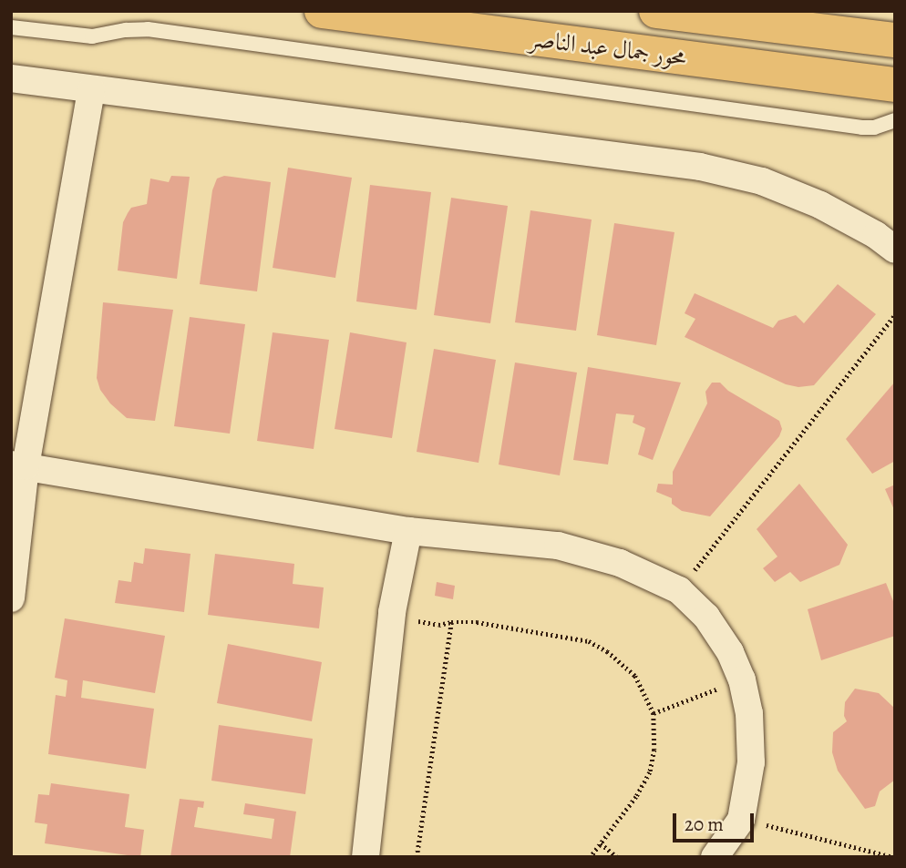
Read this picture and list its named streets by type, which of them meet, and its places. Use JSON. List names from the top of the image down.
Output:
{
  "streets": {
    "main road": ["محور جمال عبد الناصر"]
  },
  "scale_bar": "20 m"
}
